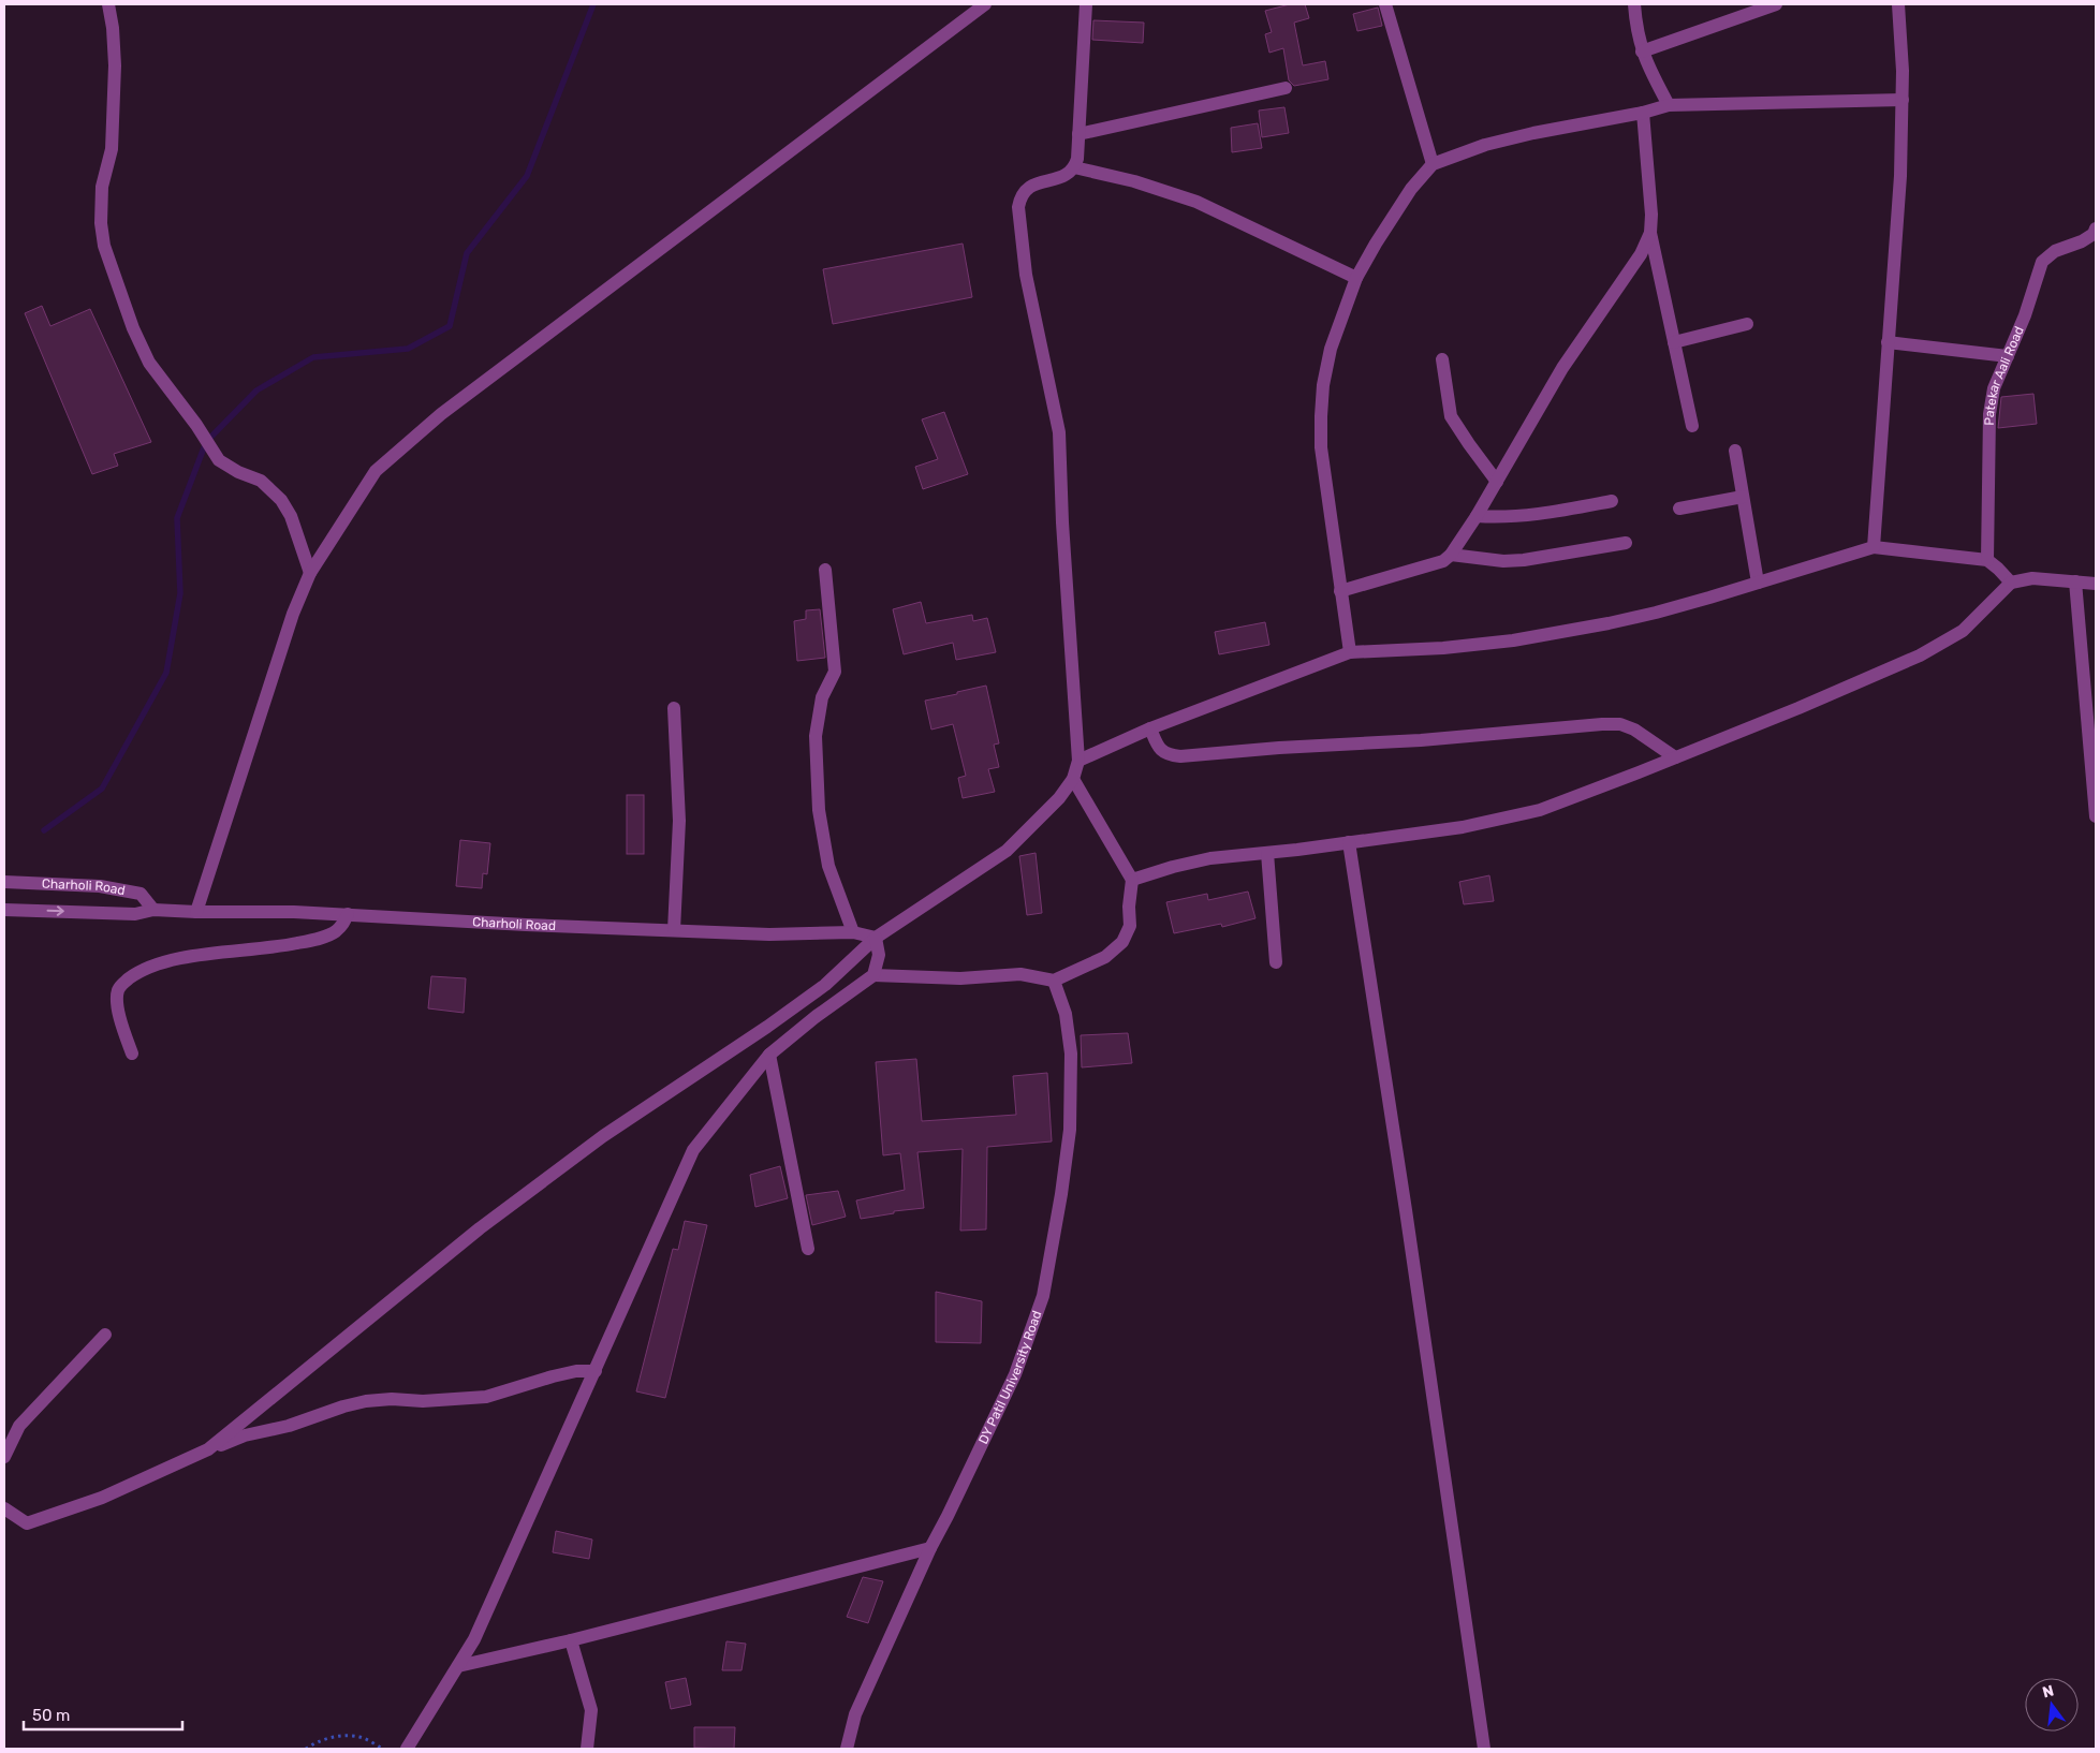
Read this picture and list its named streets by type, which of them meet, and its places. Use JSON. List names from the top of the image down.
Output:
{
  "streets": {
    "street": ["Patekar Aali Road", "Charholi Road", "DY Patil University Road"]
  },
  "scale_bar": "50 m",
  "north": "top"
}
